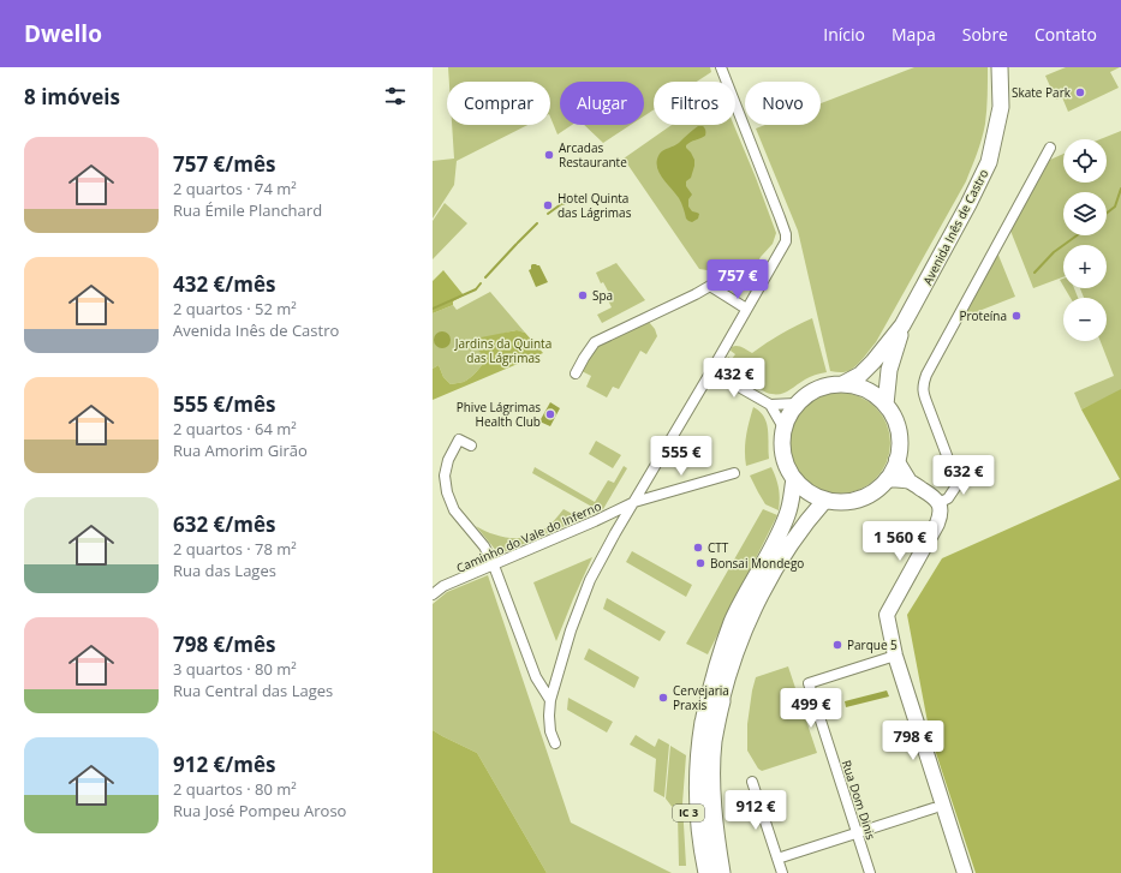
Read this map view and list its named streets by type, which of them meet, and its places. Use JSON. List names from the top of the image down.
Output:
{
  "streets": {
    "highway": ["IC 3"],
    "main road": ["Avenida Inês de Castro"],
    "street": ["Caminho do Vale do Inferno", "Rua Dom Dinis"]
  },
  "parks": ["Jardins da Quinta das Lágrimas"],
  "places": [
    "Skate Park",
    "Arcadas Restaurante",
    "Hotel Quinta das Lágrimas",
    "Spa",
    "Proteína",
    "Phive Lágrimas Health Club",
    "CTT",
    "Bonsai Mondego",
    "Parque 5",
    "Cervejaria Praxis"
  ],
  "page": {
    "header": "Dwello",
    "nav": [
      "Início",
      "Mapa",
      "Sobre",
      "Contato"
    ],
    "heading": "8 imóveis",
    "chip": [
      "Comprar",
      "Alugar",
      "Filtros",
      "Novo"
    ],
    "list": [
      {
        "name": "757 €/mês",
        "note": "2 quartos · 74 m² · Rua Émile Planchard"
      },
      {
        "name": "432 €/mês",
        "note": "2 quartos · 52 m² · Avenida Inês de Castro"
      },
      {
        "name": "555 €/mês",
        "note": "2 quartos · 64 m² · Rua Amorim Girão"
      },
      {
        "name": "632 €/mês",
        "note": "2 quartos · 78 m² · Rua das Lages"
      },
      {
        "name": "798 €/mês",
        "note": "3 quartos · 80 m² · Rua Central das Lages"
      },
      {
        "name": "912 €/mês",
        "note": "2 quartos · 80 m² · Rua José Pompeu Aroso"
      }
    ],
    "map_buttons": ["+", "−"],
    "price": [
      "757 €",
      "432 €",
      "555 €",
      "632 €",
      "1 560 €",
      "499 €",
      "798 €",
      "912 €"
    ]
  }
}
